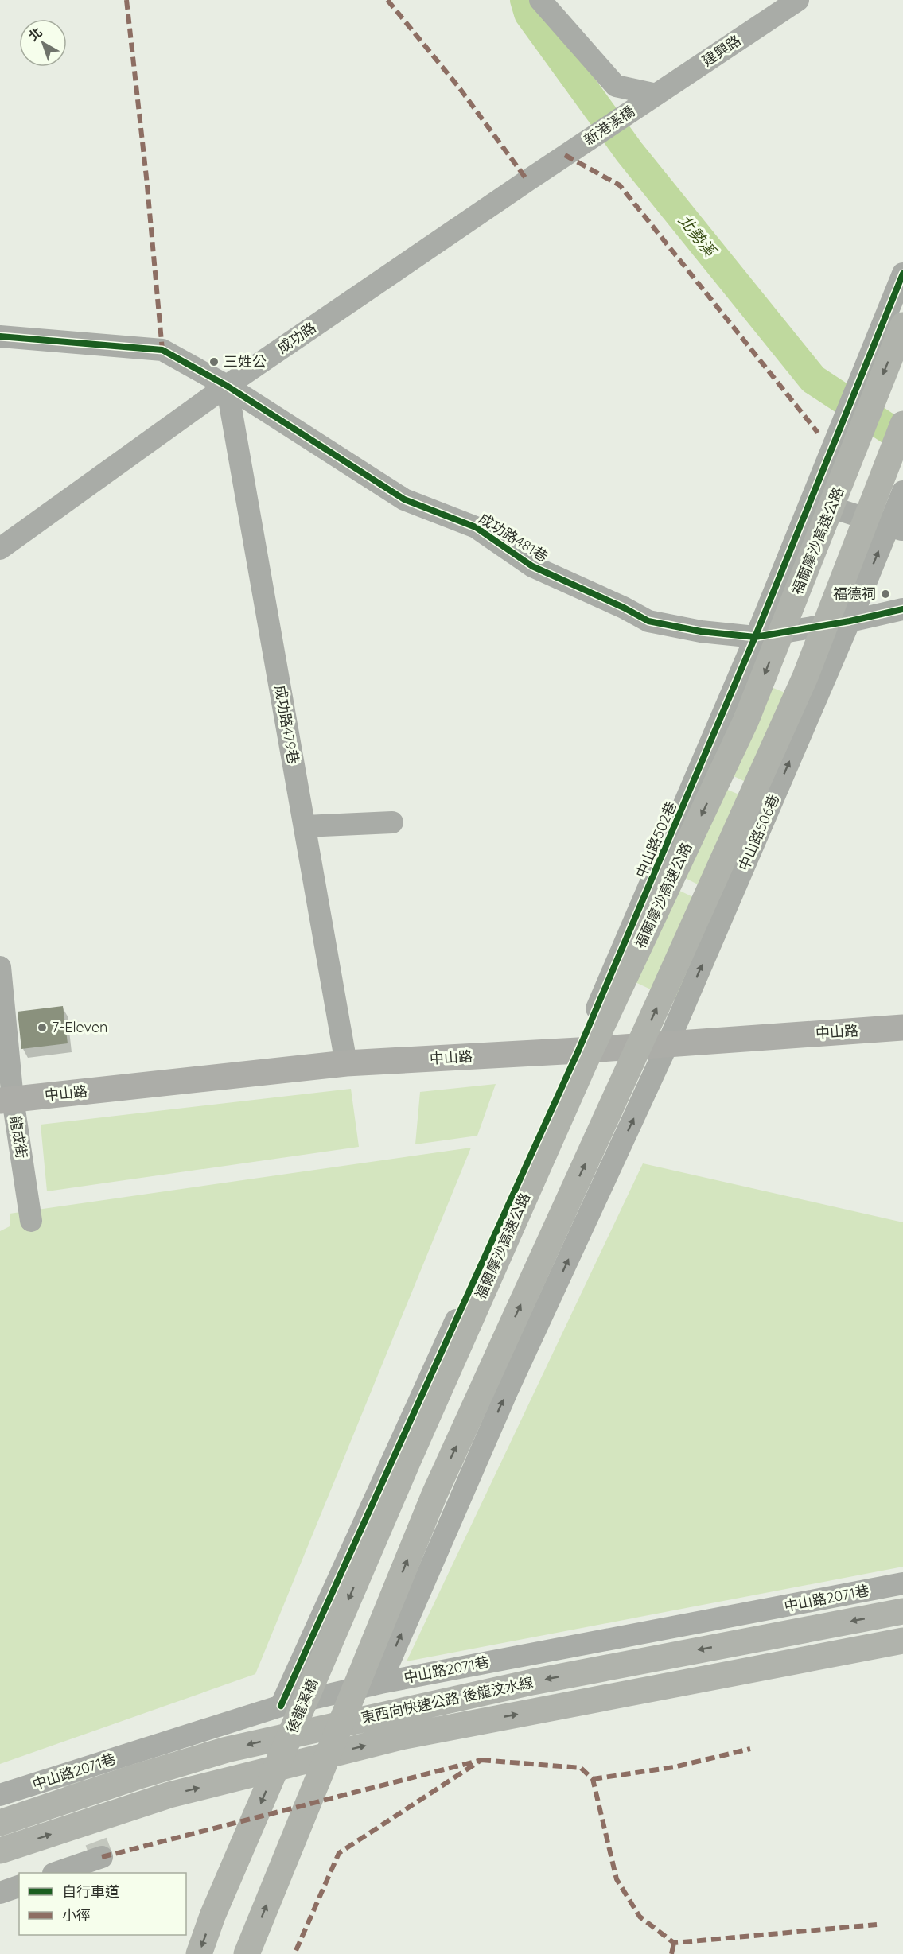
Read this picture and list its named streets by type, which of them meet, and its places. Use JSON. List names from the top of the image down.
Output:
{
  "streets": {
    "highway": ["福爾摩沙高速公路", "東西向快速公路 後龍汶水線", "後龍溪橋"],
    "main road": ["中山路"],
    "street": [
      "建興路",
      "新港溪橋",
      "成功路",
      "成功路481巷",
      "成功路479巷",
      "中山路506巷",
      "中山路502巷",
      "龍成街",
      "中山路2071巷"
    ]
  },
  "crossings": [
    ["建興路", "新港溪橋"],
    ["新港溪橋", "成功路"],
    ["成功路", "成功路481巷"],
    ["成功路", "成功路479巷"],
    ["成功路481巷", "成功路479巷"],
    ["成功路481巷", "中山路506巷"],
    ["成功路481巷", "中山路502巷"],
    ["福爾摩沙高速公路", "後龍溪橋"],
    ["成功路479巷", "中山路"],
    ["中山路506巷", "中山路"],
    ["中山路506巷", "中山路2071巷"],
    ["中山路502巷", "中山路"],
    ["中山路502巷", "中山路2071巷"],
    ["中山路", "龍成街"]
  ],
  "one_way": ["中山路506巷"],
  "water": ["北勢溪"],
  "places": ["三姓公", "福德祠", "7-Eleven"],
  "legend": ["自行車道", "小徑"],
  "north": "top left"
}
